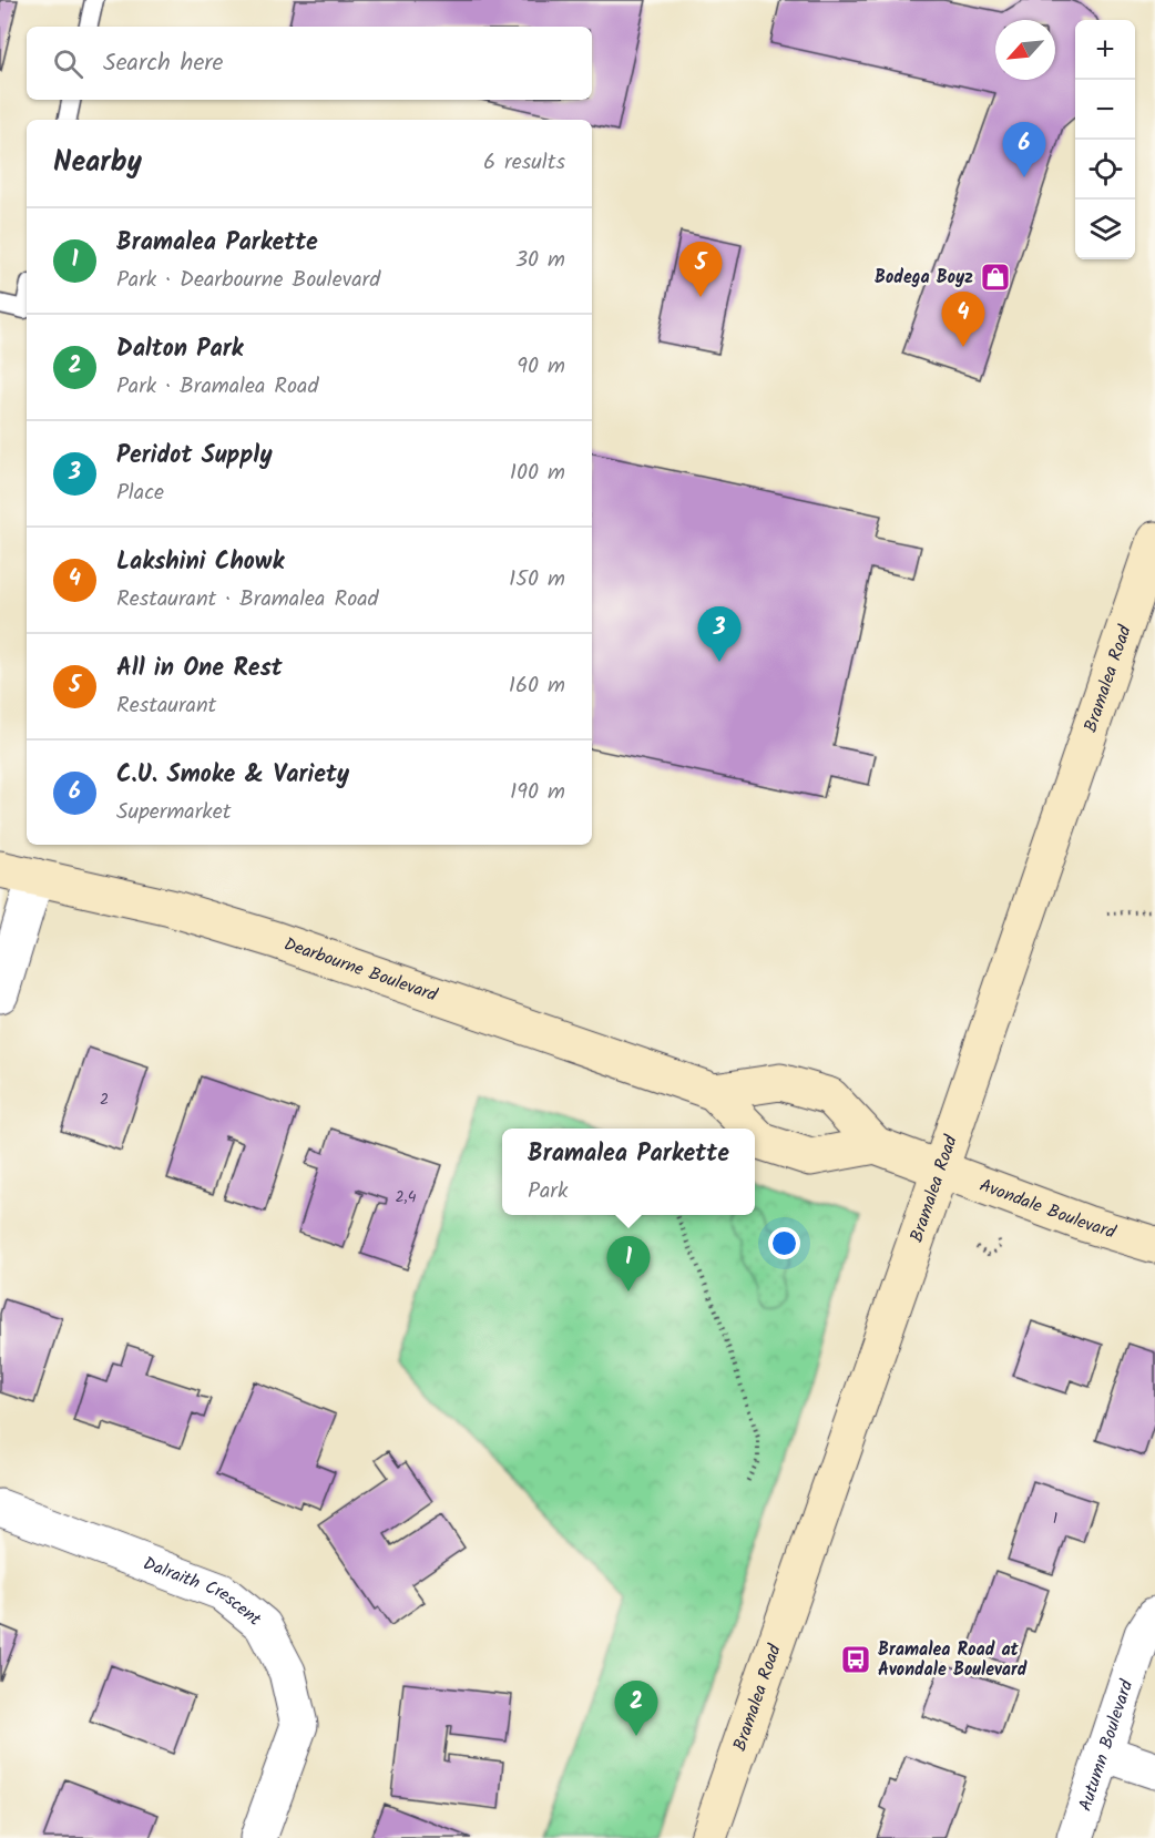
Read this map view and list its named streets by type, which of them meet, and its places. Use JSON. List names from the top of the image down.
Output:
{
  "streets": {
    "street": [
      "Bramalea Road",
      "Dearbourne Boulevard",
      "Avondale Boulevard",
      "Dalraith Crescent",
      "Autumn Boulevard"
    ]
  },
  "crossings": [
    ["Bramalea Road", "Dearbourne Boulevard"],
    ["Bramalea Road", "Avondale Boulevard"],
    ["Dearbourne Boulevard", "Avondale Boulevard"]
  ],
  "places": {
    "shop": ["Bodega Boyz"],
    "bus stop": ["Bramalea Road at Avondale Boulevard"]
  },
  "house_numbers": ["2", "2,4", "1"],
  "north": "bottom left",
  "page": {
    "map_buttons": ["+", "−"],
    "search": "Search here",
    "heading": ["Nearby", "6 results"],
    "pins": [
      "6",
      "5",
      "4",
      "3",
      "1",
      "2"
    ],
    "list": [
      {
        "mark": "1",
        "name": "Bramalea Parkette",
        "note": "Park · Dearbourne Boulevard",
        "value": "30 m"
      },
      {
        "mark": "2",
        "name": "Dalton Park",
        "note": "Park · Bramalea Road",
        "value": "90 m"
      },
      {
        "mark": "3",
        "name": "Peridot Supply",
        "note": "Place",
        "value": "100 m"
      },
      {
        "mark": "4",
        "name": "Lakshini Chowk",
        "note": "Restaurant · Bramalea Road",
        "value": "150 m"
      },
      {
        "mark": "5",
        "name": "All in One Rest",
        "note": "Restaurant",
        "value": "160 m"
      },
      {
        "mark": "6",
        "name": "C.U. Smoke & Variety",
        "note": "Supermarket",
        "value": "190 m"
      }
    ],
    "popup": ["Bramalea Parkette", "Park"]
  }
}
